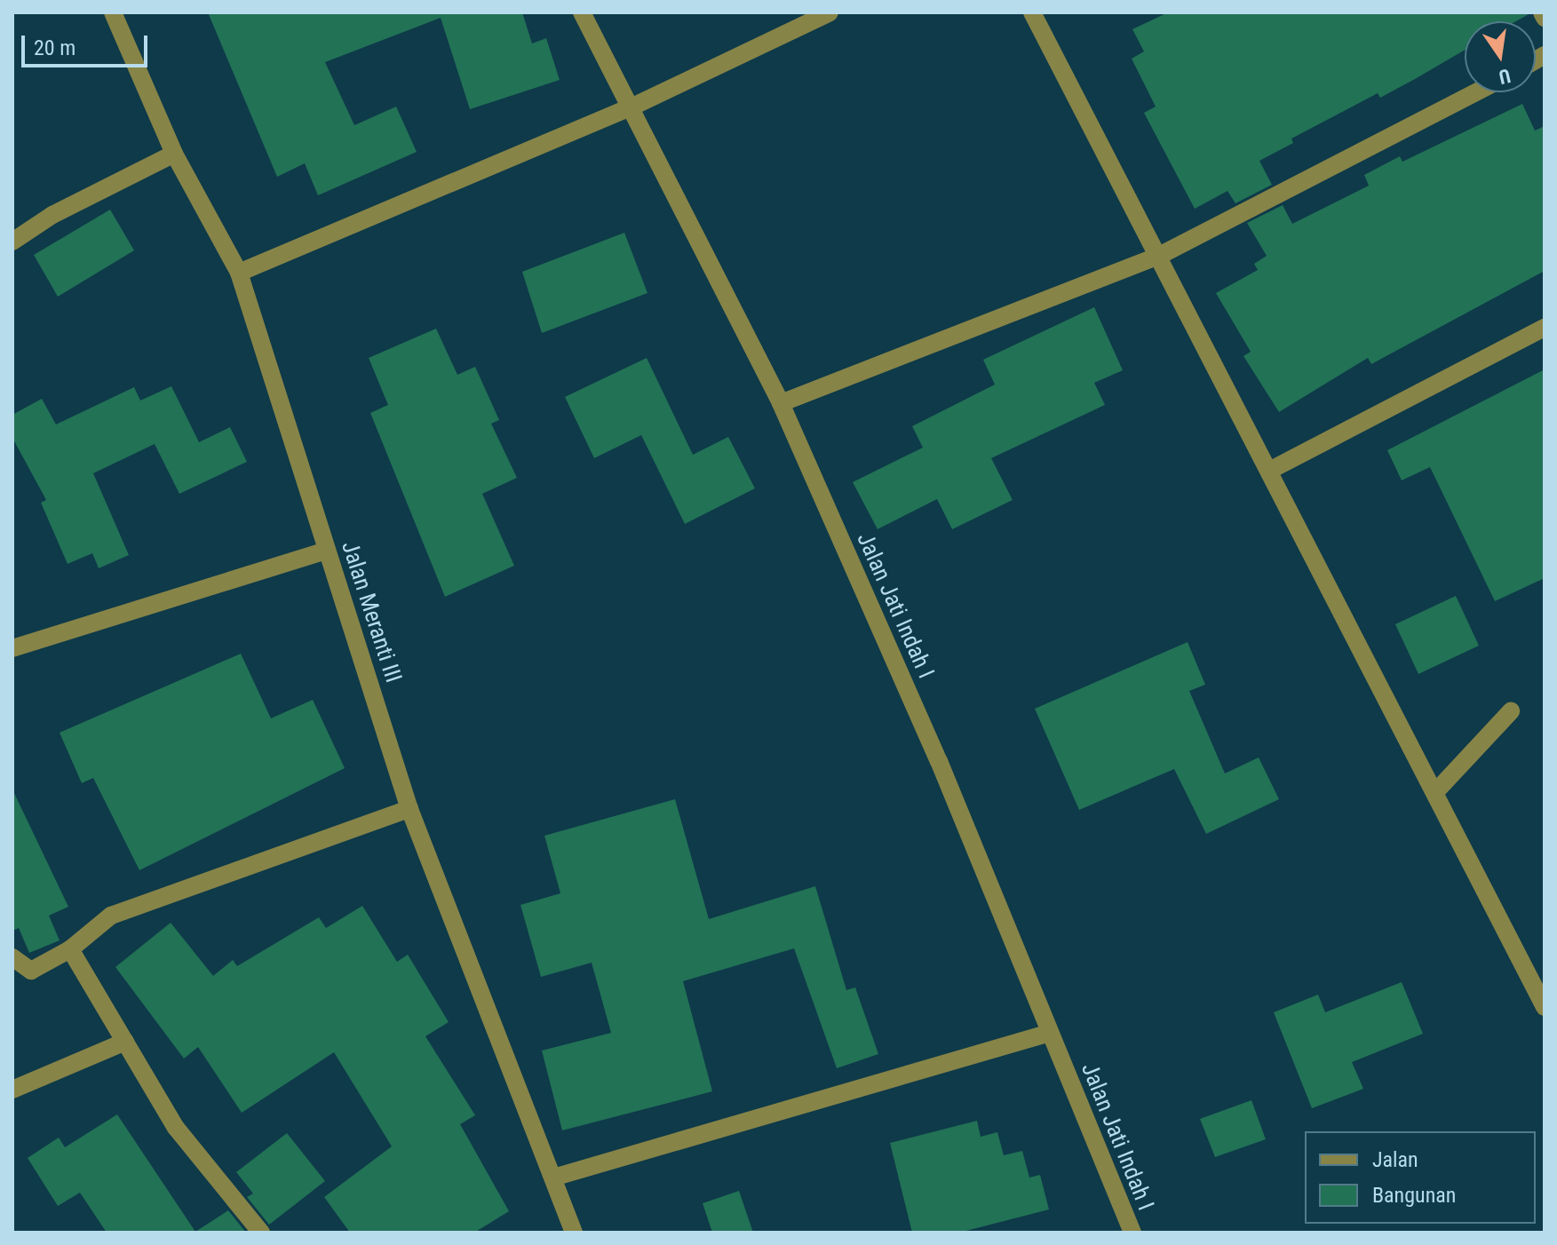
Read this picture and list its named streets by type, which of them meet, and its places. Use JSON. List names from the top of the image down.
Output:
{
  "streets": {
    "street": ["Jalan Jati Indah I", "Jalan Meranti III"]
  },
  "legend": ["Jalan", "Bangunan"],
  "scale_bar": "20 m",
  "north": "bottom"
}
